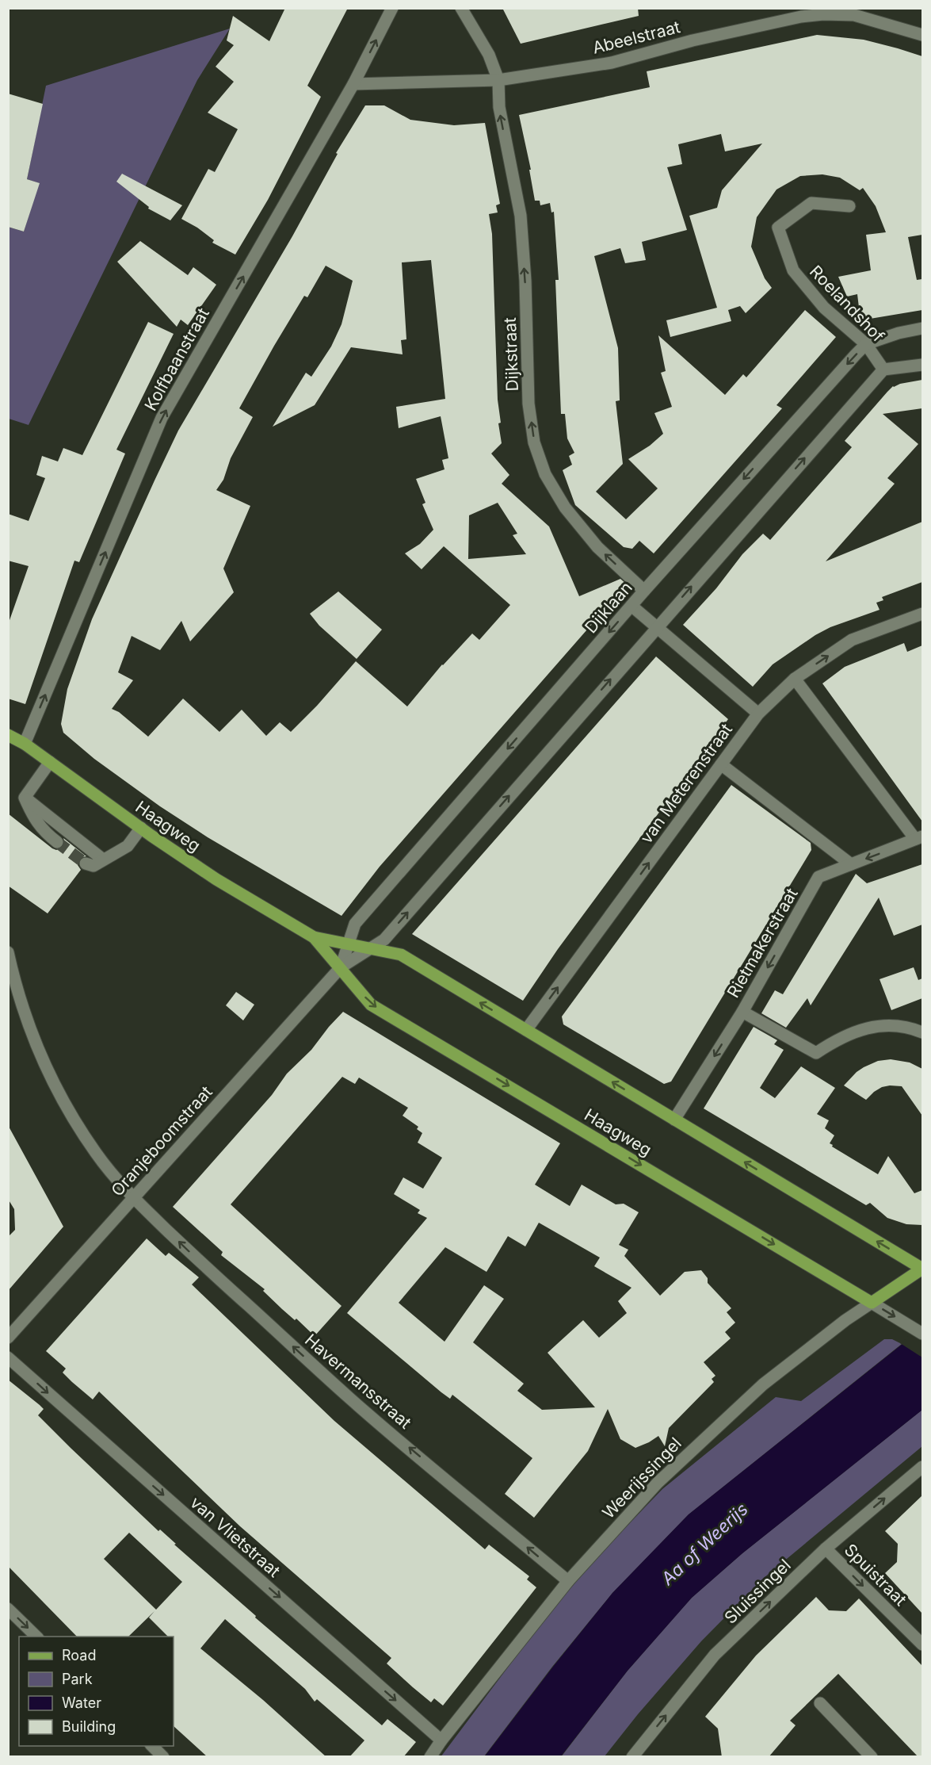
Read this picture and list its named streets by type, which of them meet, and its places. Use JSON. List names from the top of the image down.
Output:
{
  "streets": {
    "main road": ["Haagweg", "Weerijssingel"],
    "street": [
      "Abeelstraat",
      "Roelandshof",
      "Dijkstraat",
      "Kolfbaanstraat",
      "Dijklaan",
      "van Meterenstraat",
      "Rietmakerstraat",
      "Oranjeboomstraat",
      "Havermansstraat",
      "van Vlietstraat",
      "Spuistraat",
      "Sluissingel"
    ]
  },
  "crossings": [
    ["Abeelstraat", "Dijkstraat"],
    ["Abeelstraat", "Kolfbaanstraat"],
    ["Roelandshof", "Dijklaan"],
    ["Dijkstraat", "Dijklaan"],
    ["Kolfbaanstraat", "Haagweg"],
    ["Dijklaan", "Haagweg"],
    ["Dijklaan", "Oranjeboomstraat"],
    ["van Meterenstraat", "Haagweg"],
    ["Haagweg", "Rietmakerstraat"],
    ["Haagweg", "Oranjeboomstraat"],
    ["Haagweg", "Weerijssingel"],
    ["Oranjeboomstraat", "Havermansstraat"],
    ["Havermansstraat", "Weerijssingel"],
    ["Weerijssingel", "van Vlietstraat"],
    ["Spuistraat", "Sluissingel"]
  ],
  "one_way": [
    "Dijkstraat",
    "Kolfbaanstraat",
    "van Meterenstraat",
    "Rietmakerstraat",
    "Havermansstraat",
    "van Vlietstraat",
    "Spuistraat",
    "Sluissingel"
  ],
  "water": ["Aa of Weerijs"],
  "legend": [
    "Road",
    "Park",
    "Water",
    "Building"
  ]
}
